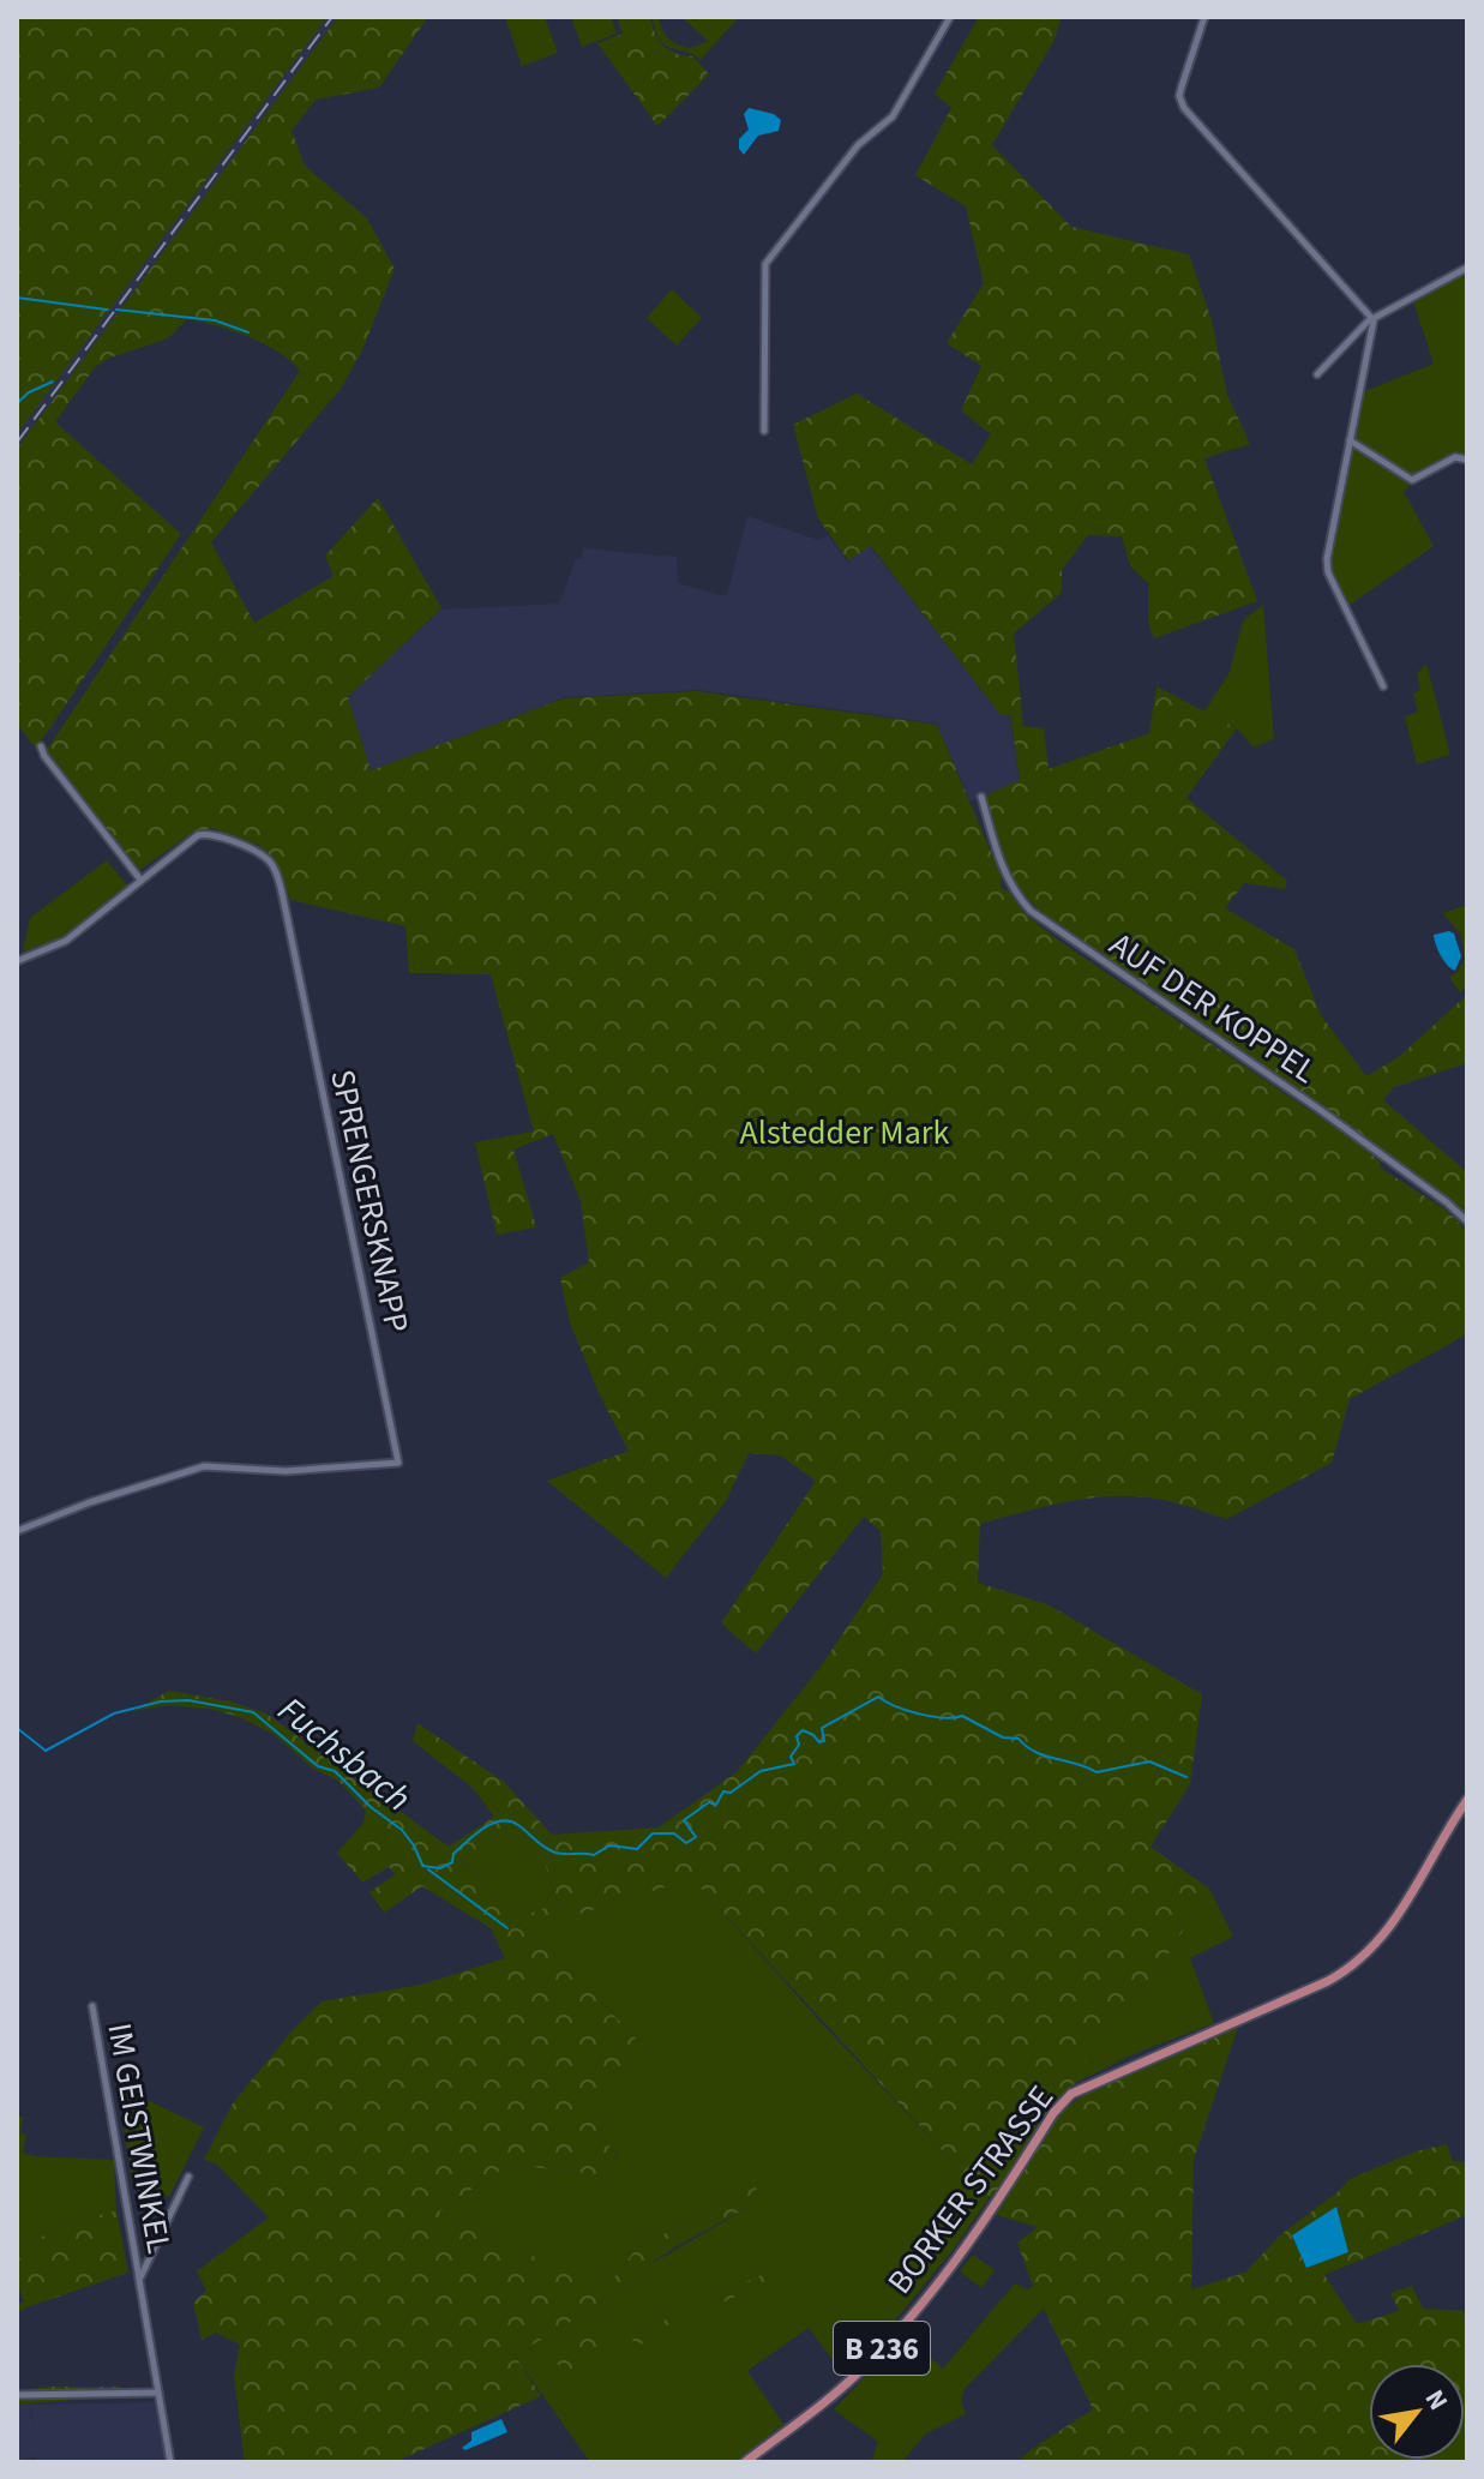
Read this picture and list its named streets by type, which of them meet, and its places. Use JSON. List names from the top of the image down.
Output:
{
  "streets": {
    "main road": ["BORKER STRASSE", "B 236"],
    "street": ["AUF DER KOPPEL", "SPRENGERSKNAPP", "IM GEISTWINKEL"]
  },
  "water": ["Fuchsbach"],
  "parks": ["Alstedder Mark"],
  "north": "top right"
}
